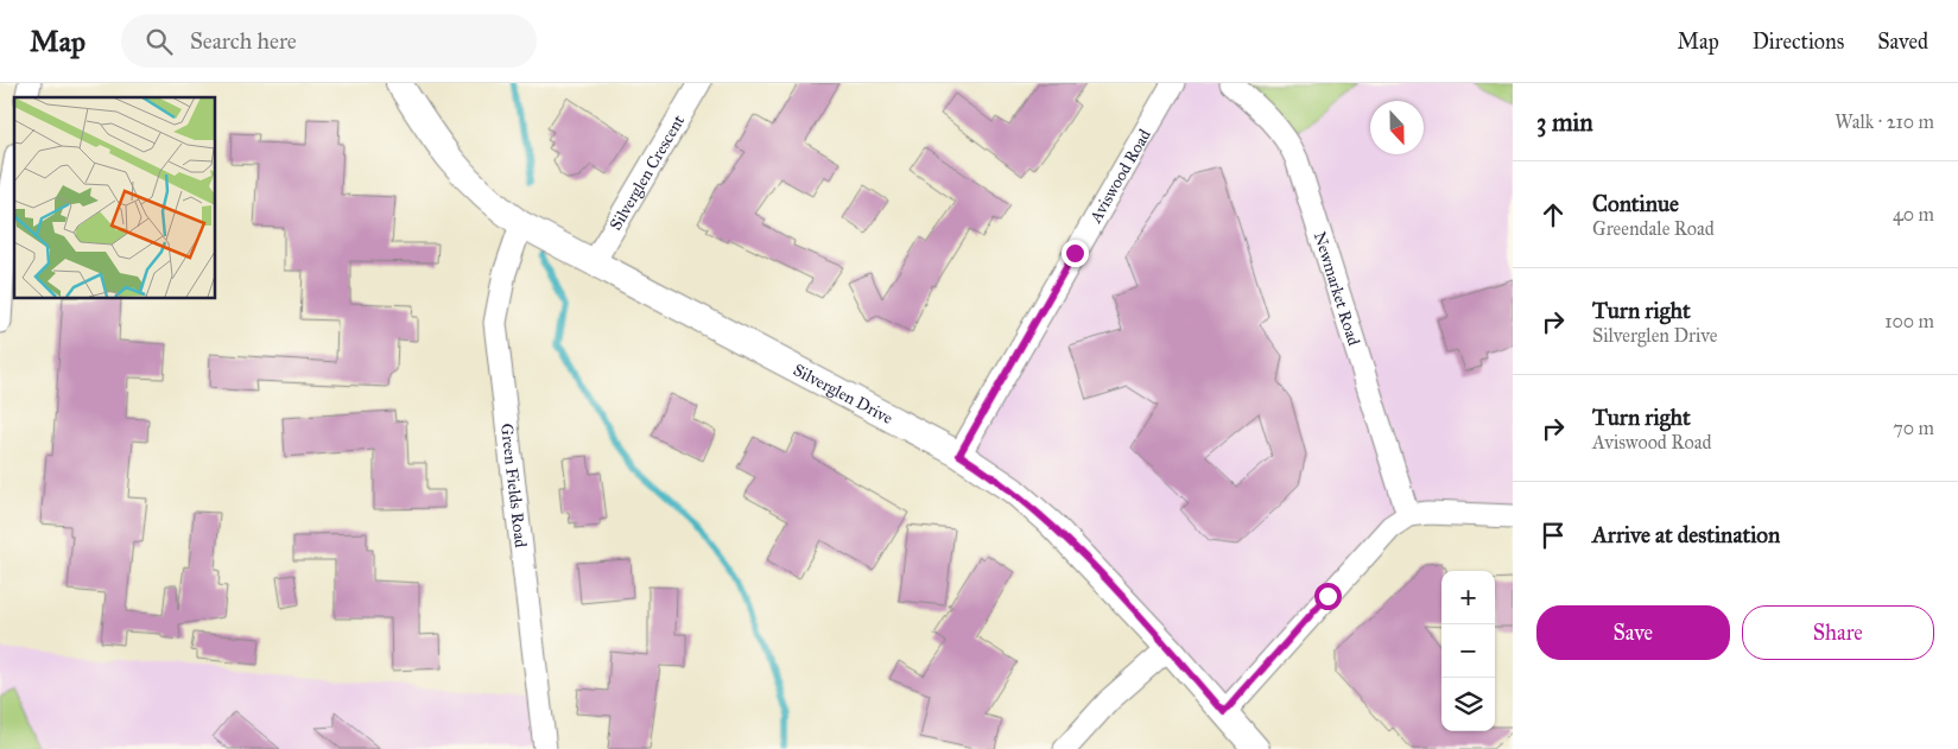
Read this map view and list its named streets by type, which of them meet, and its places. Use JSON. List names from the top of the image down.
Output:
{
  "streets": {
    "street": [
      "Silverglen Crescent",
      "Aviswood Road",
      "Newmarket Road",
      "Silverglen Drive",
      "Green Fields Road"
    ]
  },
  "crossings": [
    ["Silverglen Crescent", "Silverglen Drive"],
    ["Aviswood Road", "Silverglen Drive"],
    ["Silverglen Drive", "Green Fields Road"]
  ],
  "north": "bottom",
  "page": {
    "header": "Map",
    "search": "Search here",
    "nav": ["Map", "Directions", "Saved"],
    "heading": ["3 min", "Walk · 210 m"],
    "list": [
      ["Continue", "Greendale Road", "40 m"],
      ["Turn right", "Silverglen Drive", "100 m"],
      ["Turn right", "Aviswood Road", "70 m"],
      "Arrive at destination"
    ],
    "map_buttons": ["+", "−"],
    "buttons": ["Save", "Share"]
  }
}
